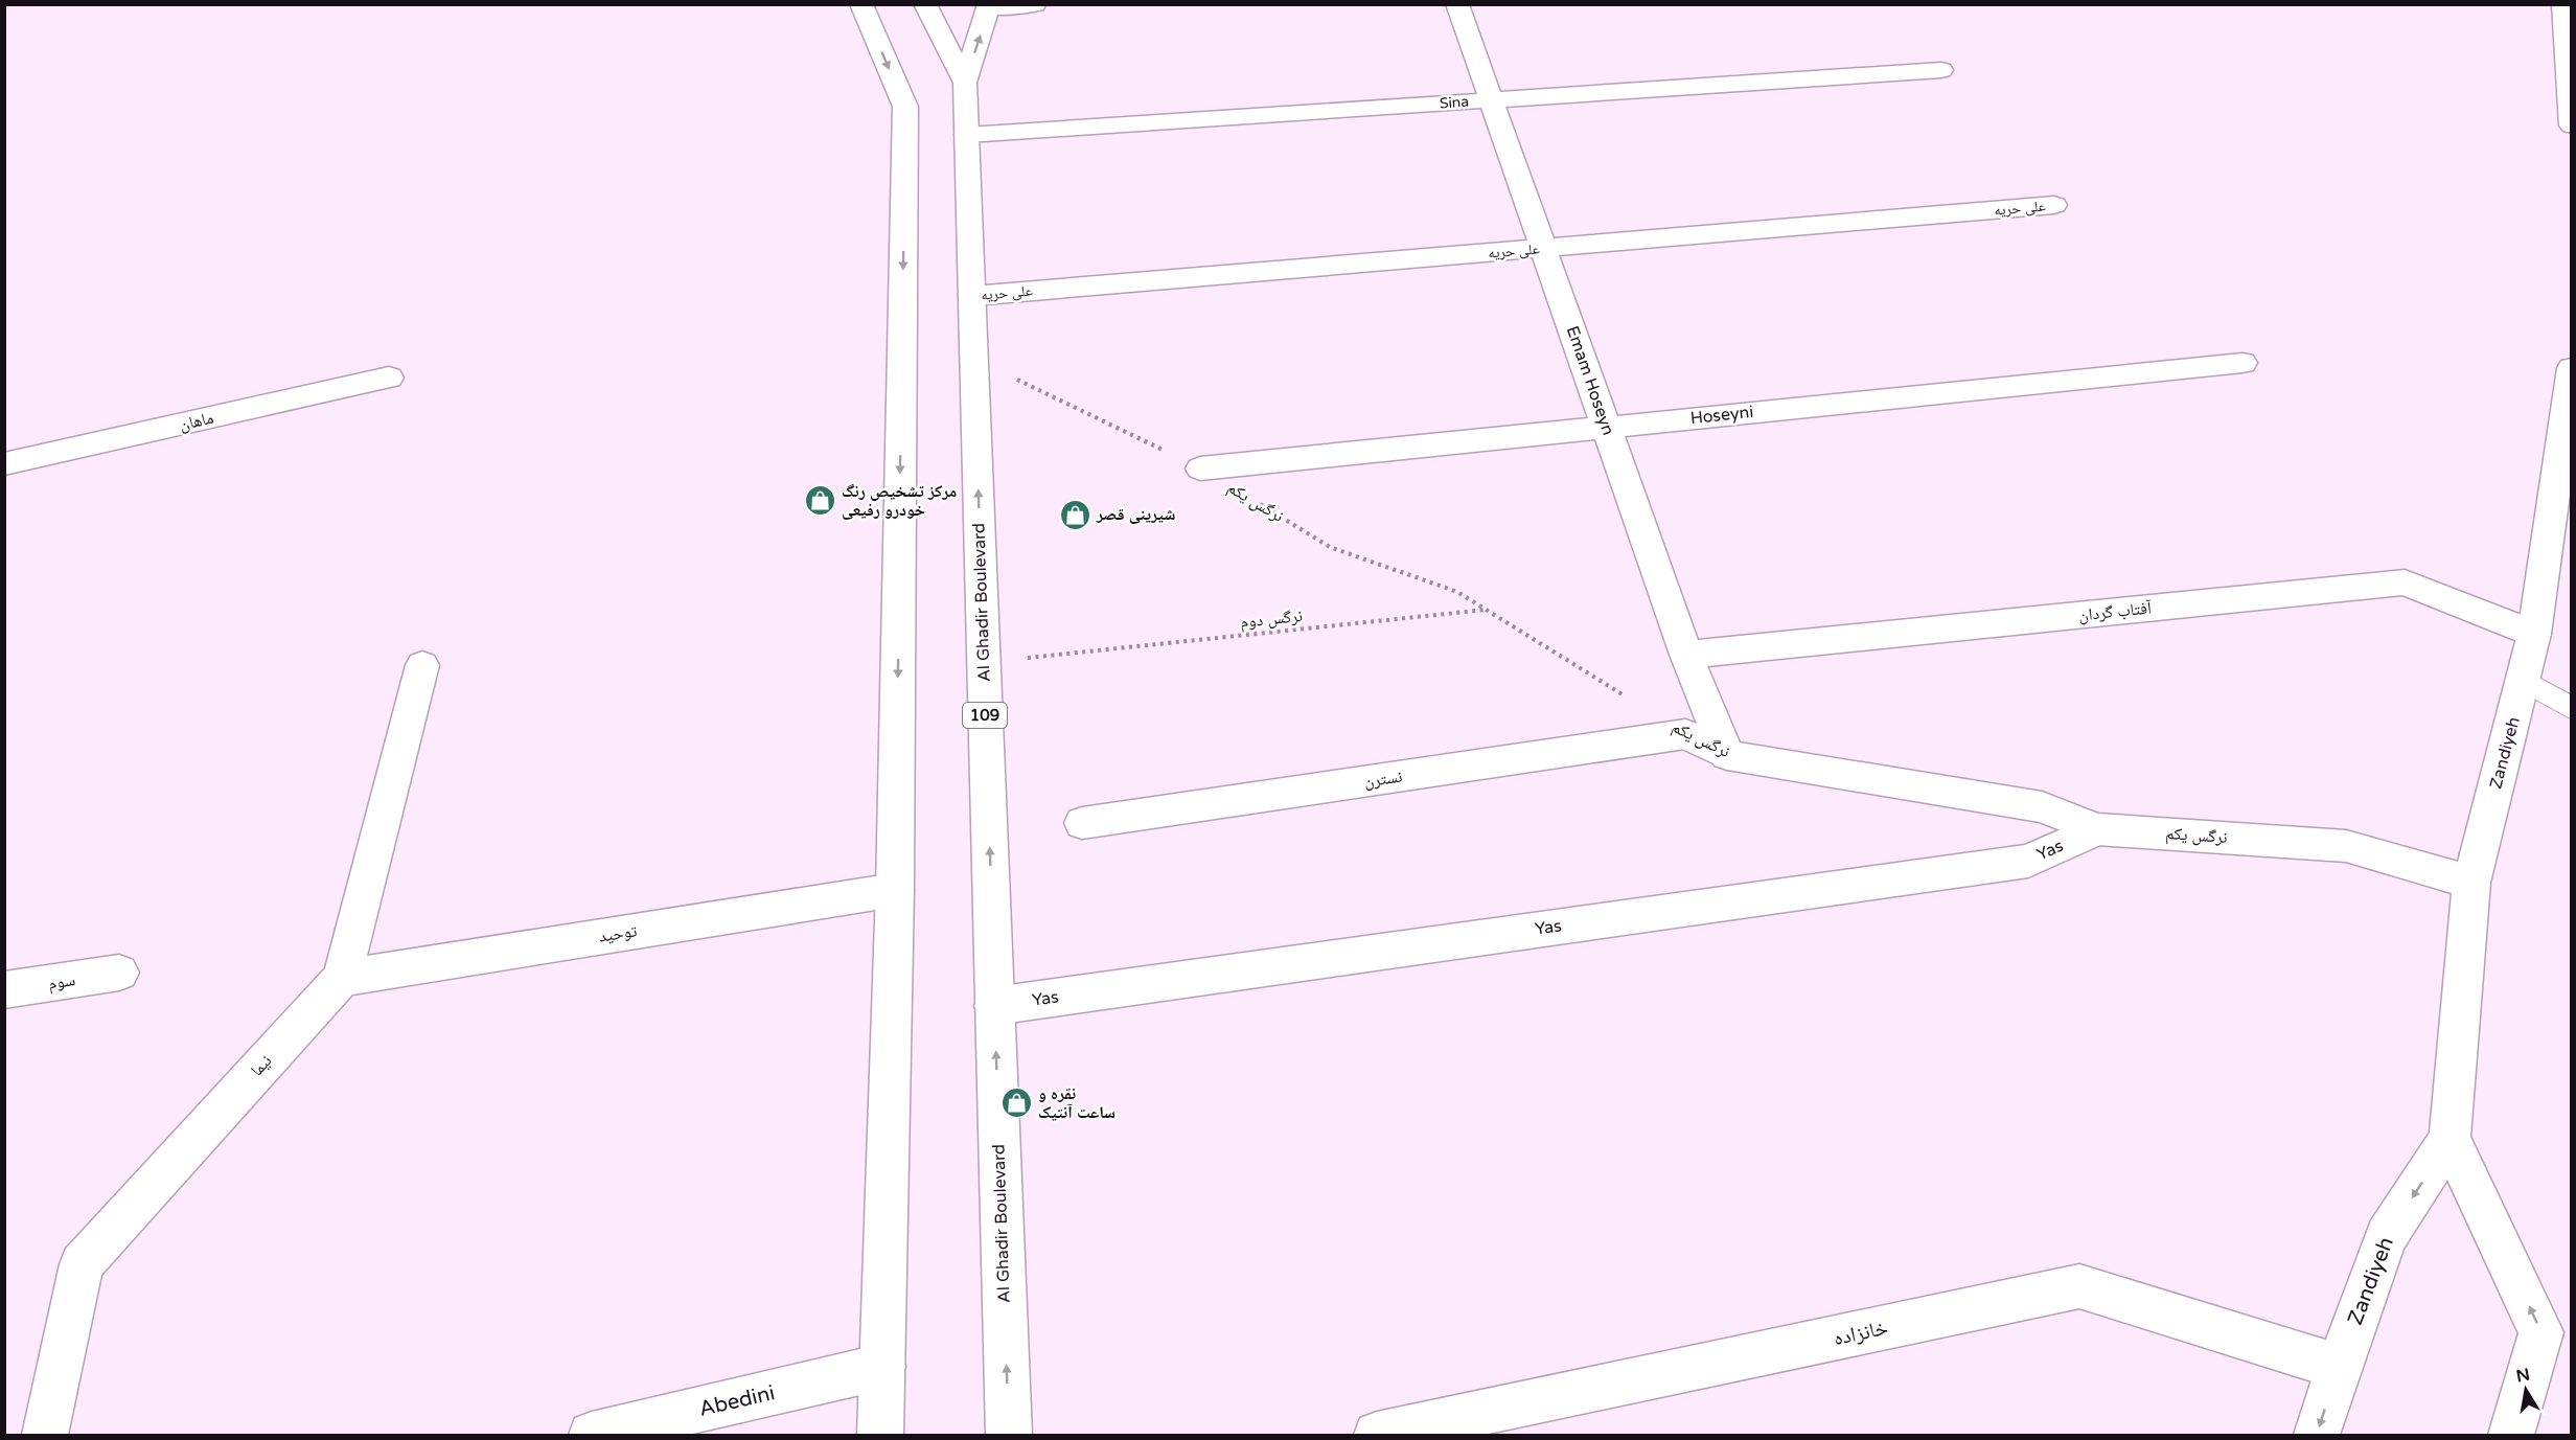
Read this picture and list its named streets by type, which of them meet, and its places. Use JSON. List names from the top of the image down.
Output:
{
  "streets": {
    "street": [
      "Sina",
      "علی حریه",
      "Emam Hoseyn",
      "Hoseyni",
      "ماهان",
      "نرگس یکم",
      "Al Ghadir Boulevard",
      "آفتاب گردان",
      "109",
      "Zandiyeh",
      "نسترن",
      "Yas",
      "توحید",
      "سوم",
      "نیما",
      "خانزاده",
      "Abedini"
    ],
    "path": ["نرگس دوم"]
  },
  "crossings": [
    ["Sina", "Emam Hoseyn"],
    ["Sina", "Al Ghadir Boulevard"],
    ["علی حریه", "Emam Hoseyn"],
    ["علی حریه", "Al Ghadir Boulevard"],
    ["Emam Hoseyn", "Hoseyni"],
    ["Emam Hoseyn", "نرگس یکم"],
    ["Emam Hoseyn", "آفتاب گردان"],
    ["Hoseyni", "نرگس یکم"],
    ["نرگس یکم", "نرگس دوم"],
    ["نرگس یکم", "Zandiyeh"],
    ["نرگس یکم", "نسترن"],
    ["نرگس یکم", "Yas"],
    ["Al Ghadir Boulevard", "Yas"],
    ["آفتاب گردان", "Zandiyeh"],
    ["Zandiyeh", "خانزاده"],
    ["توحید", "نیما"]
  ],
  "places": {
    "shop": ["مرکز تشخیص رنگ خودرو رفیعی", "شیرینی قصر", "نقره و ساعت آنتیک"]
  },
  "north": "top"
}
